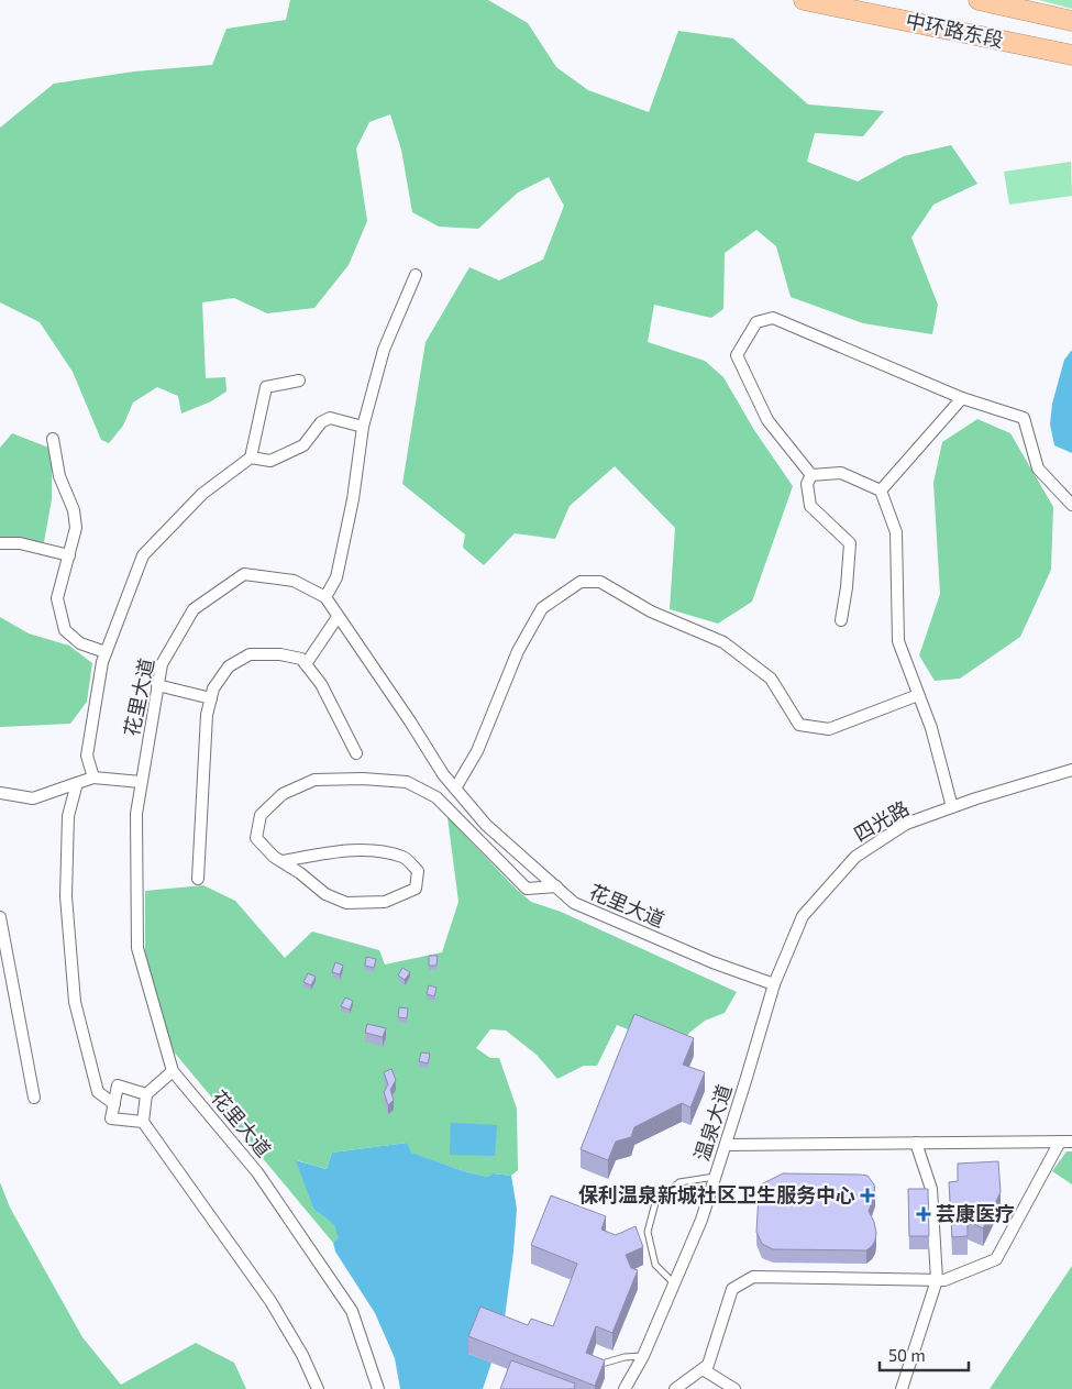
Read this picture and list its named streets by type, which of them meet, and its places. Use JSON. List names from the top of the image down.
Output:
{
  "streets": {
    "highway": ["中环路东段"],
    "street": ["花里大道", "四光路", "温泉大道"]
  },
  "crossings": [
    ["花里大道", "四光路"],
    ["花里大道", "温泉大道"],
    ["四光路", "温泉大道"]
  ],
  "places": {
    "health": ["保利温泉新城社区卫生服务中心", "芸康医疗"]
  },
  "scale_bar": "50 m"
}
